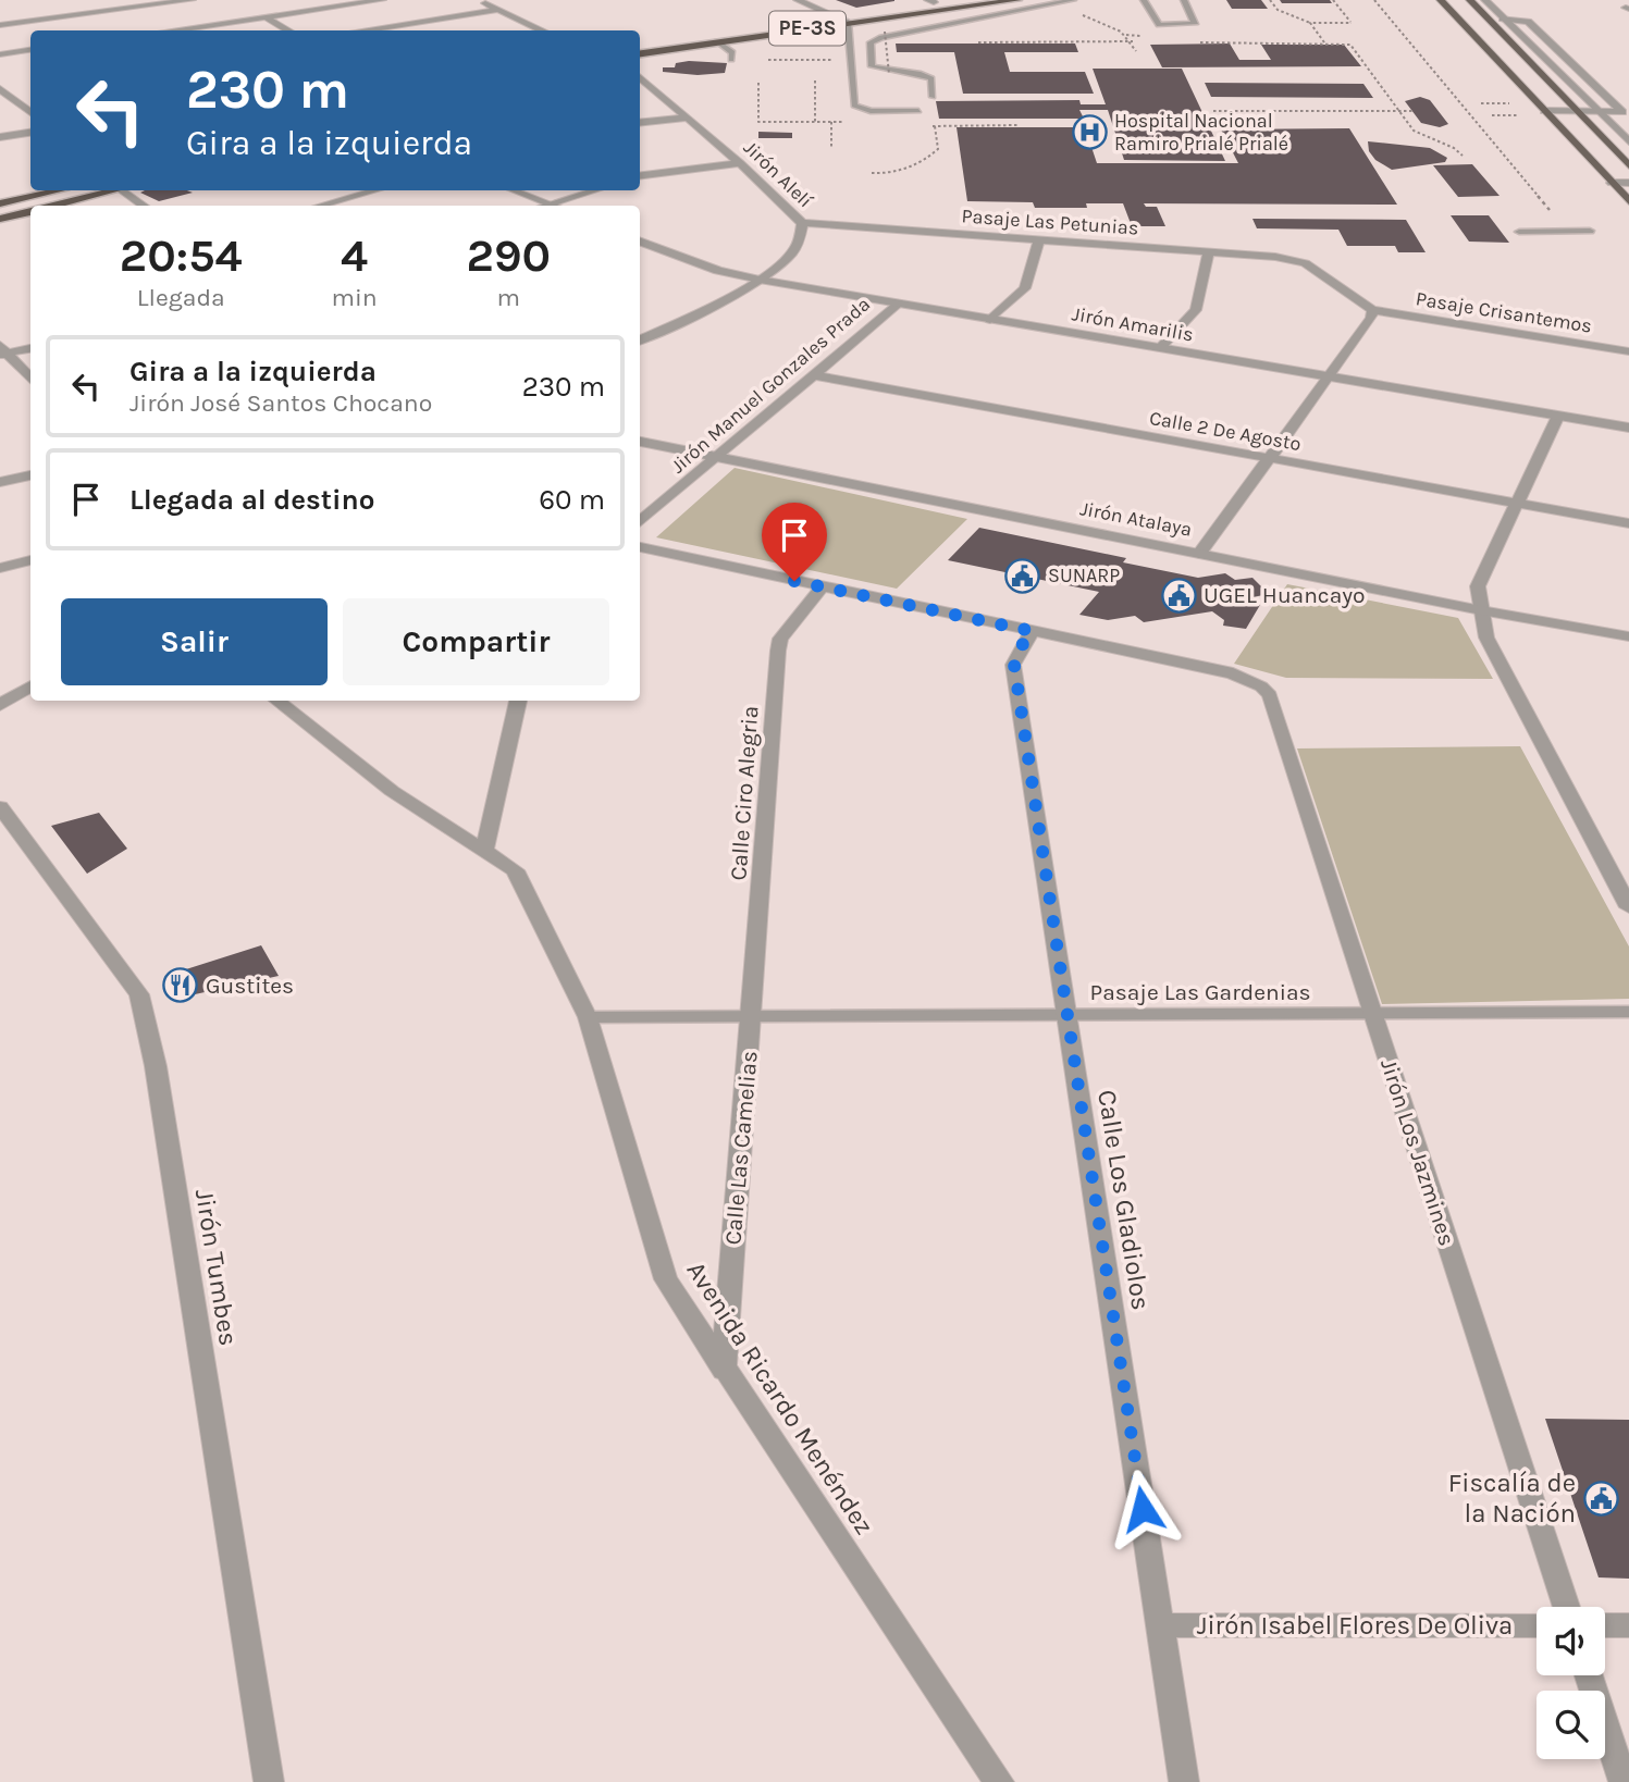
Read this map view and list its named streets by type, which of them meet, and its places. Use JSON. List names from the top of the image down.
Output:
{
  "streets": {
    "highway": ["PE-3S"],
    "street": [
      "Jirón Alelí",
      "Pasaje Las Petunias",
      "Pasaje Crisantemos",
      "Jirón Amarilis",
      "Jirón Manuel Gonzales Prada",
      "Calle 2 De Agosto",
      "Jirón Atalaya",
      "Calle Ciro Alegria",
      "Calle Las Camelias",
      "Jirón Los Jazmines",
      "Calle Los Gladiolos",
      "Jirón Tumbes",
      "Avenida Ricardo Menéndez",
      "Jirón Isabel Flores De Oliva"
    ],
    "lane": ["Pasaje Las Gardenias"]
  },
  "crossings": [
    ["Jirón Alelí", "Pasaje Las Petunias"],
    ["Jirón Alelí", "Jirón Amarilis"],
    ["Pasaje Las Petunias", "Pasaje Crisantemos"],
    ["Jirón Amarilis", "Jirón Manuel Gonzales Prada"],
    ["Jirón Manuel Gonzales Prada", "Calle 2 De Agosto"],
    ["Jirón Manuel Gonzales Prada", "Jirón Atalaya"],
    ["Calle Ciro Alegria", "Pasaje Las Gardenias"],
    ["Calle Ciro Alegria", "Calle Las Camelias"],
    ["Pasaje Las Gardenias", "Calle Las Camelias"],
    ["Pasaje Las Gardenias", "Jirón Los Jazmines"],
    ["Pasaje Las Gardenias", "Calle Los Gladiolos"],
    ["Pasaje Las Gardenias", "Avenida Ricardo Menéndez"],
    ["Calle Las Camelias", "Avenida Ricardo Menéndez"],
    ["Jirón Los Jazmines", "Calle Los Gladiolos"],
    ["Calle Los Gladiolos", "Jirón Isabel Flores De Oliva"]
  ],
  "places": {
    "hospital": ["Hospital Nacional Ramiro Prialé Prialé"],
    "public building": ["SUNARP", "UGEL Huancayo", "Fiscalía de la Nación"],
    "restaurant": ["Gustites"]
  },
  "page": {
    "turn": ["230 m", "Gira a la izquierda"],
    "eta": [
      "20:54",
      "Llegada",
      "4",
      "min",
      "290",
      "m"
    ],
    "list": [
      {
        "name": "Gira a la izquierda",
        "note": "Jirón José Santos Chocano",
        "value": "230 m"
      },
      {
        "name": "Llegada al destino",
        "value": "60 m"
      }
    ],
    "buttons": ["Salir", "Compartir"]
  }
}
